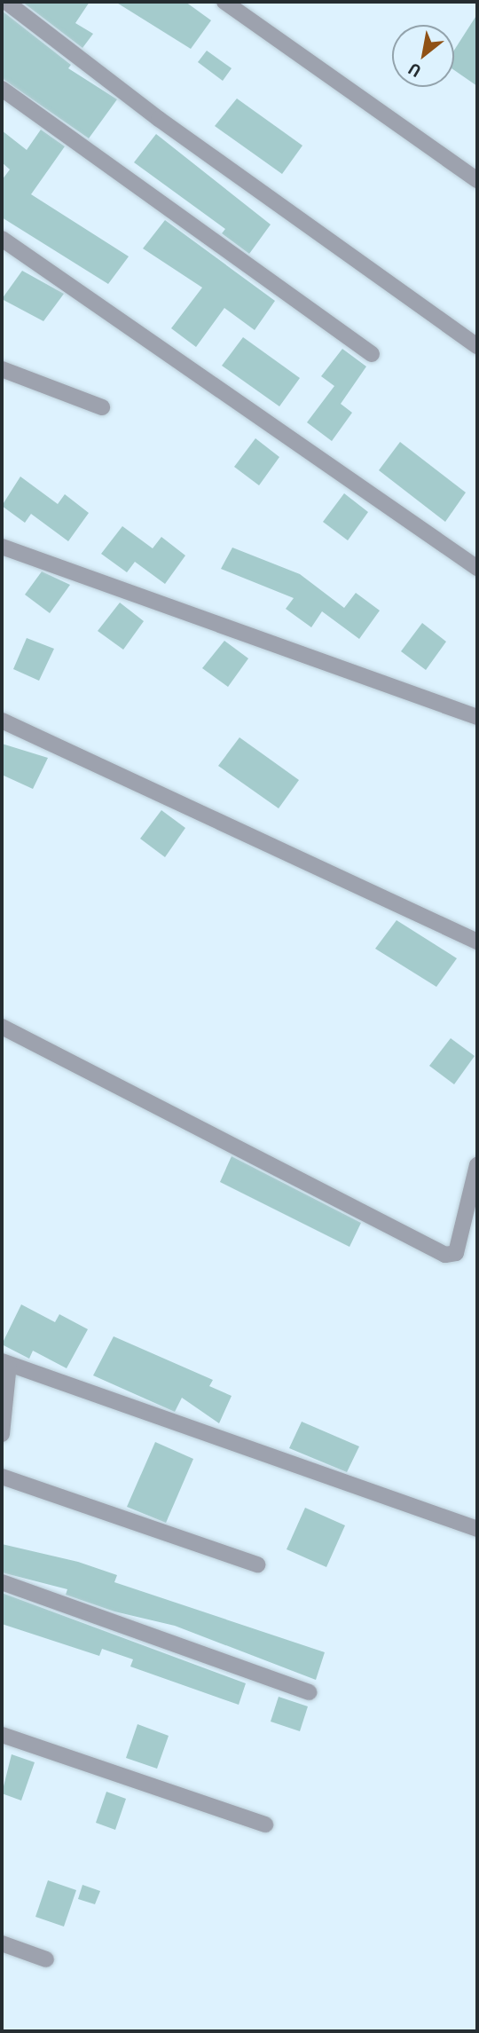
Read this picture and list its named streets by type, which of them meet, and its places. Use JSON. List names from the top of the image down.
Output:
{
  "north": "bottom left"
}
